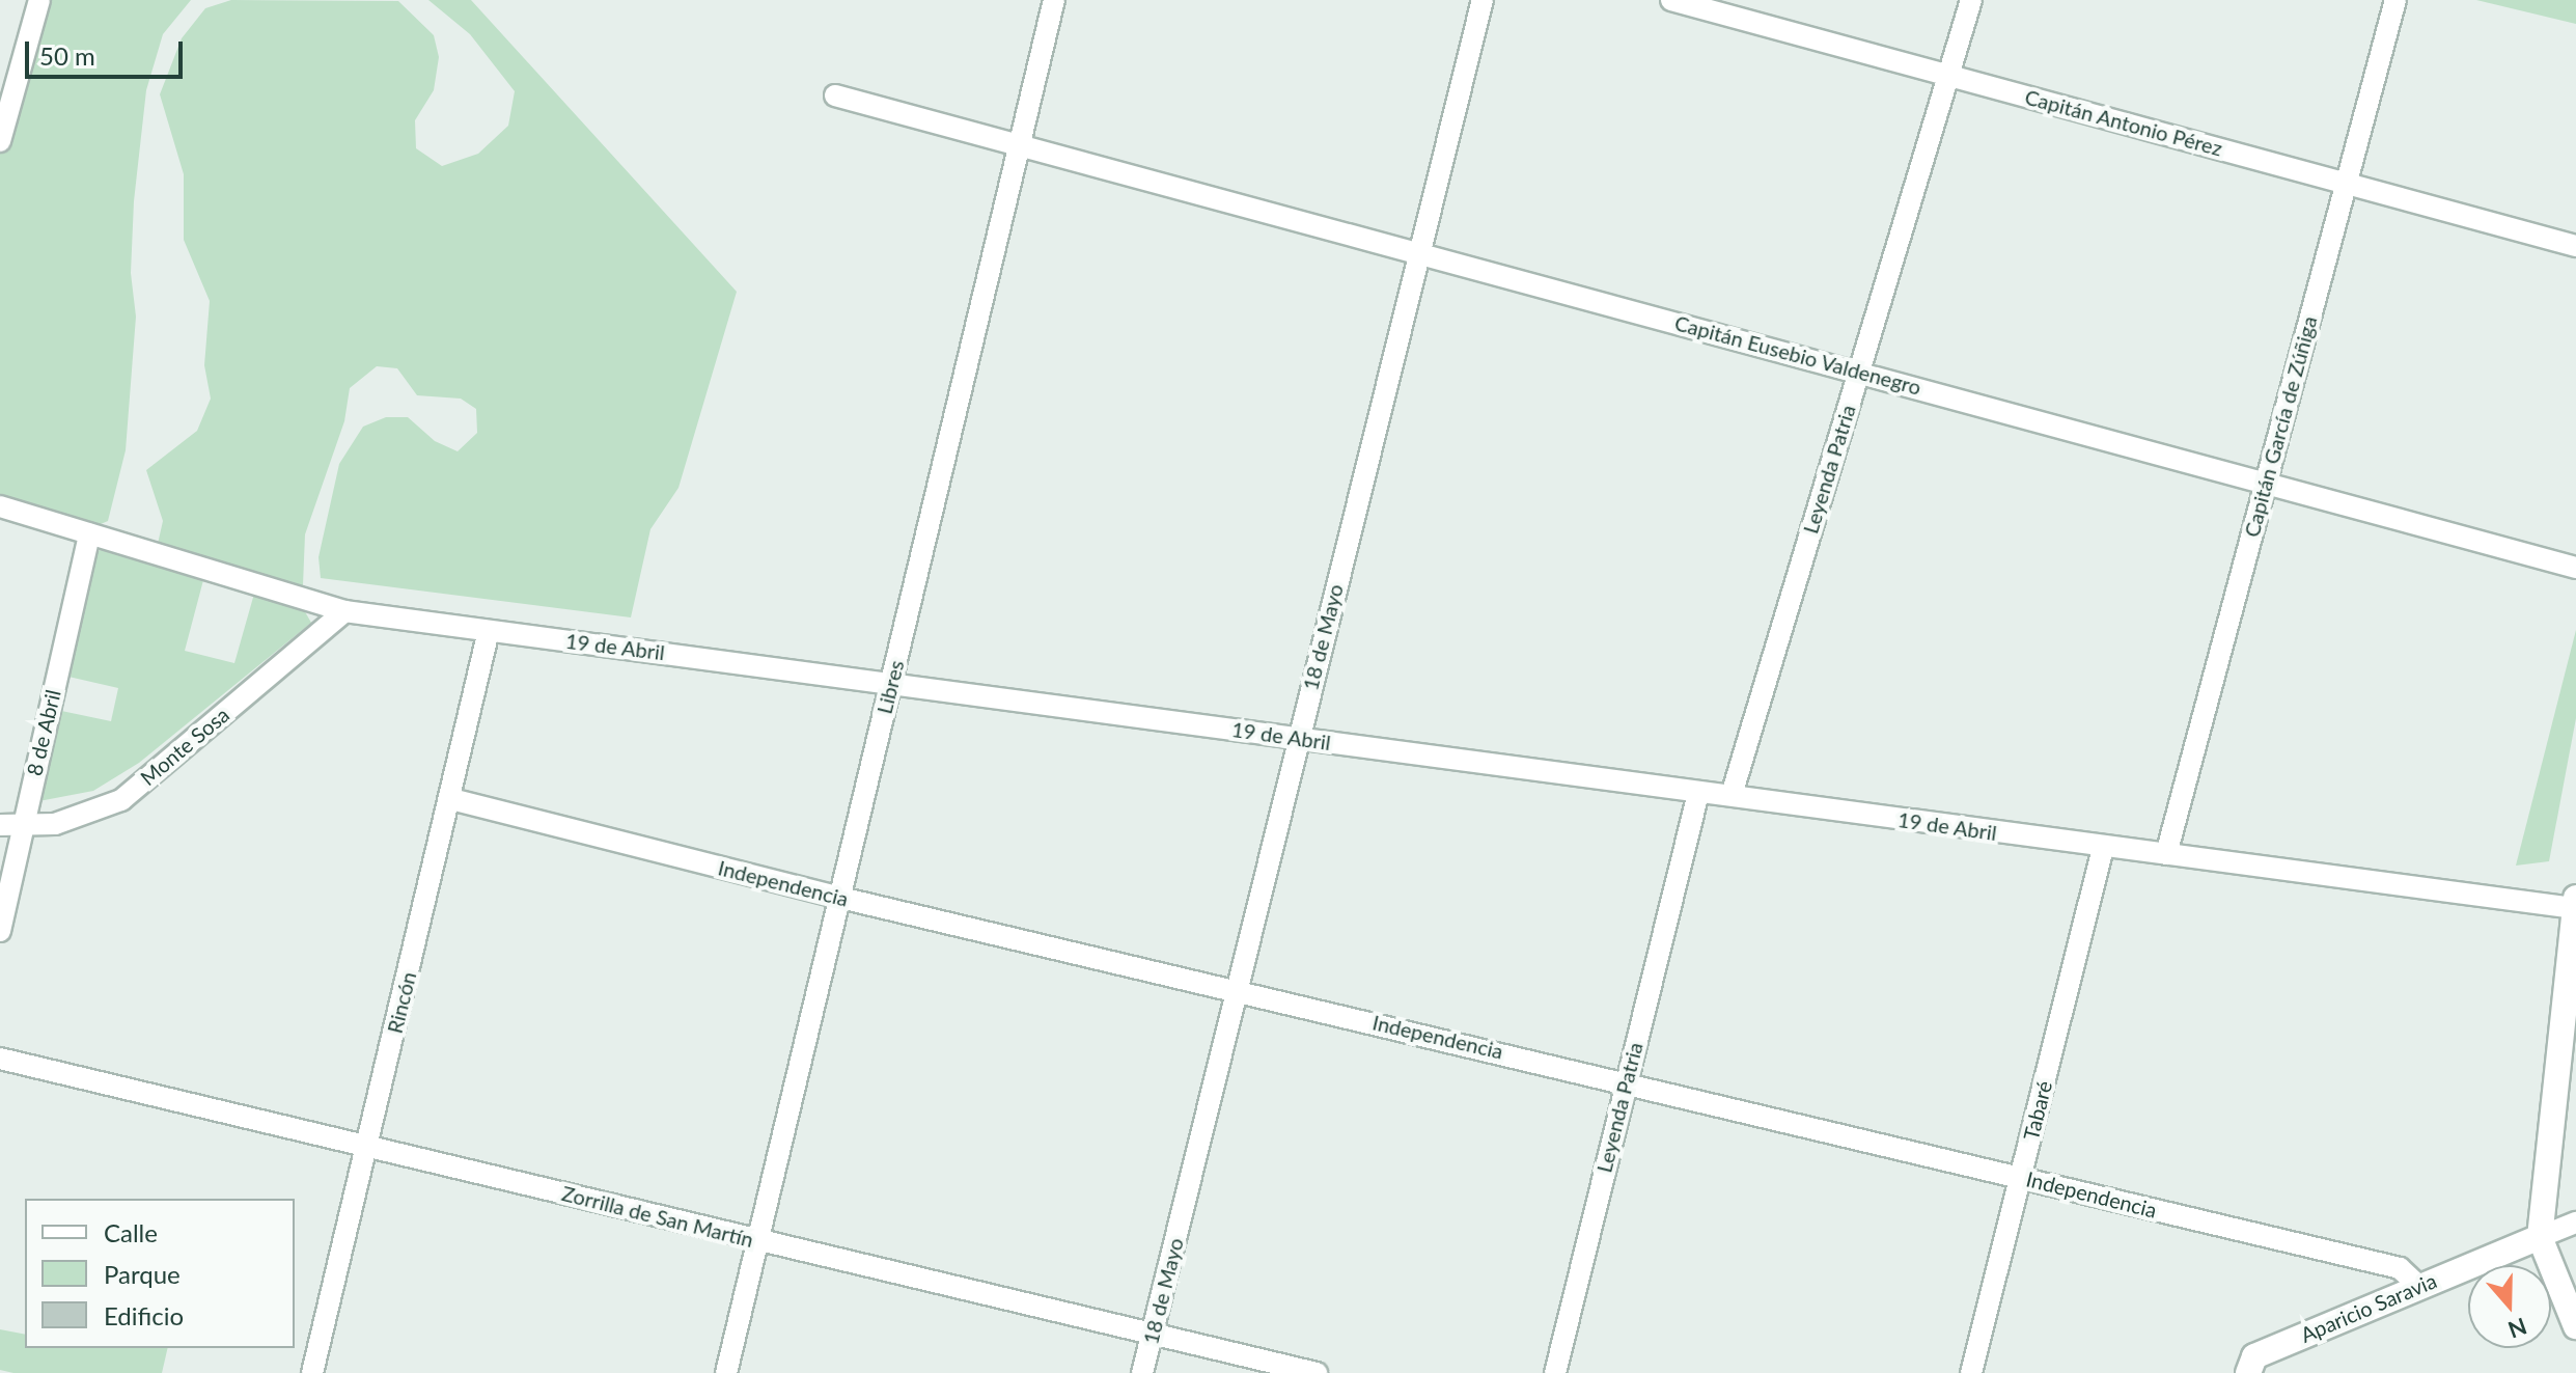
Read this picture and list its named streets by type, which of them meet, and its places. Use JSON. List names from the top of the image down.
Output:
{
  "streets": {
    "street": [
      "Capitán Antonio Pérez",
      "Capitán Eusebio Valdenegro",
      "Capitán García de Zúñiga",
      "Leyenda Patria",
      "18 de Mayo",
      "19 de Abril",
      "Libres",
      "8 de Abril",
      "Monte Sosa",
      "Independencia",
      "Rincón",
      "Tabaré",
      "Zorrilla de San Martín",
      "Aparicio Saravia"
    ]
  },
  "crossings": [
    ["Capitán Antonio Pérez", "Capitán García de Zúñiga"],
    ["Capitán Antonio Pérez", "Leyenda Patria"],
    ["Capitán Eusebio Valdenegro", "Capitán García de Zúñiga"],
    ["Capitán Eusebio Valdenegro", "Leyenda Patria"],
    ["Capitán Eusebio Valdenegro", "18 de Mayo"],
    ["Capitán Eusebio Valdenegro", "Libres"],
    ["Capitán García de Zúñiga", "19 de Abril"],
    ["Leyenda Patria", "19 de Abril"],
    ["Leyenda Patria", "Independencia"],
    ["18 de Mayo", "19 de Abril"],
    ["18 de Mayo", "Independencia"],
    ["18 de Mayo", "Zorrilla de San Martín"],
    ["19 de Abril", "Libres"],
    ["19 de Abril", "8 de Abril"],
    ["19 de Abril", "Monte Sosa"],
    ["19 de Abril", "Rincón"],
    ["19 de Abril", "Tabaré"],
    ["Libres", "Independencia"],
    ["Libres", "Zorrilla de San Martín"],
    ["8 de Abril", "Monte Sosa"],
    ["Independencia", "Rincón"],
    ["Independencia", "Tabaré"],
    ["Independencia", "Aparicio Saravia"],
    ["Rincón", "Zorrilla de San Martín"]
  ],
  "legend": ["Calle", "Parque", "Edificio"],
  "scale_bar": "50 m",
  "north": "bottom"
}
